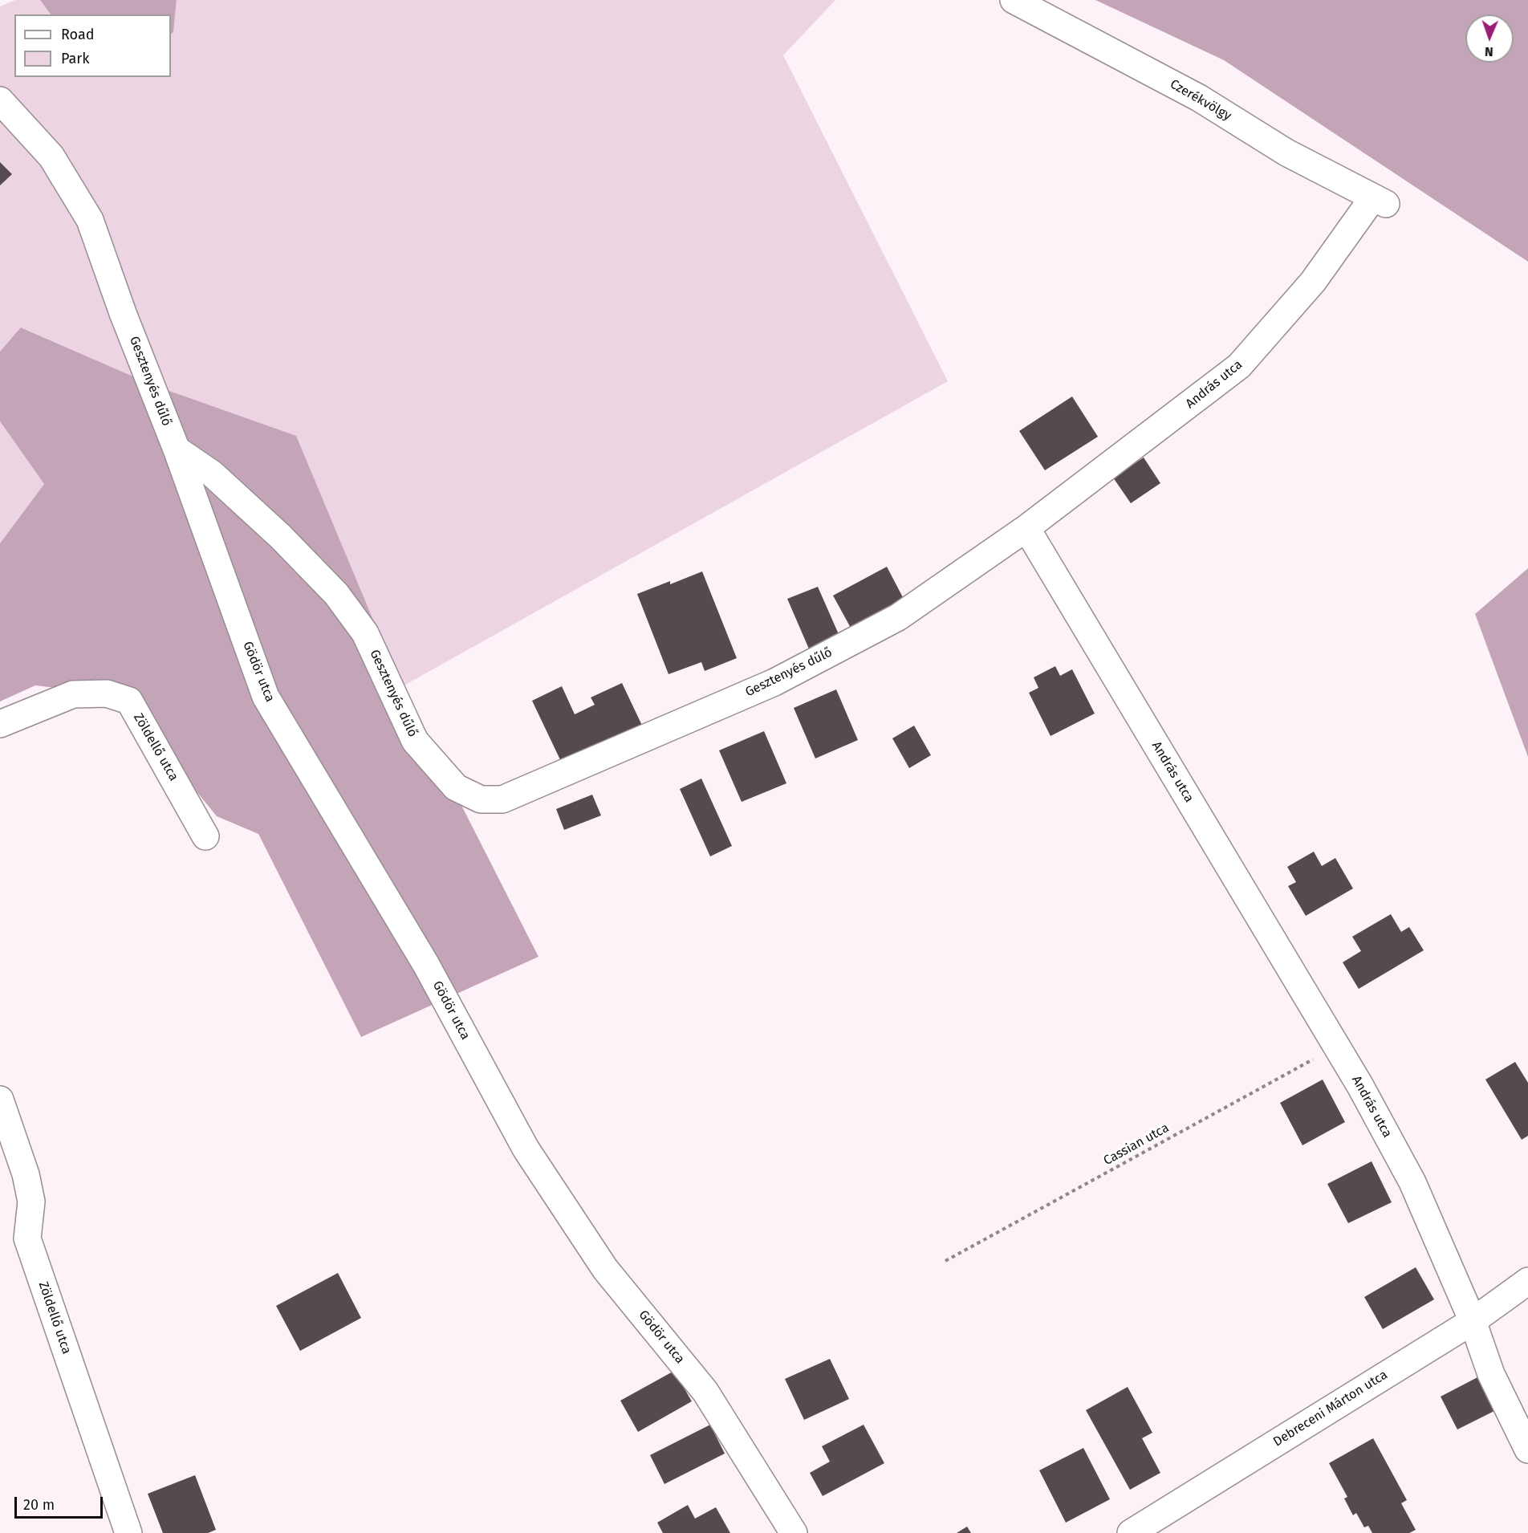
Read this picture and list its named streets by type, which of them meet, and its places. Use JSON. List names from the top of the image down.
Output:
{
  "streets": {
    "street": [
      "Czerékvölgy",
      "Gesztenyés dűlő",
      "András utca",
      "Gödör utca",
      "Zöldellő utca",
      "Debreceni Márton utca"
    ],
    "path": ["Cassian utca"]
  },
  "crossings": [
    ["Czerékvölgy", "András utca"],
    ["Gesztenyés dűlő", "András utca"],
    ["Gesztenyés dűlő", "Gödör utca"],
    ["András utca", "Cassian utca"],
    ["András utca", "Debreceni Márton utca"]
  ],
  "legend": ["Road", "Park"],
  "scale_bar": "20 m",
  "north": "bottom"
}
